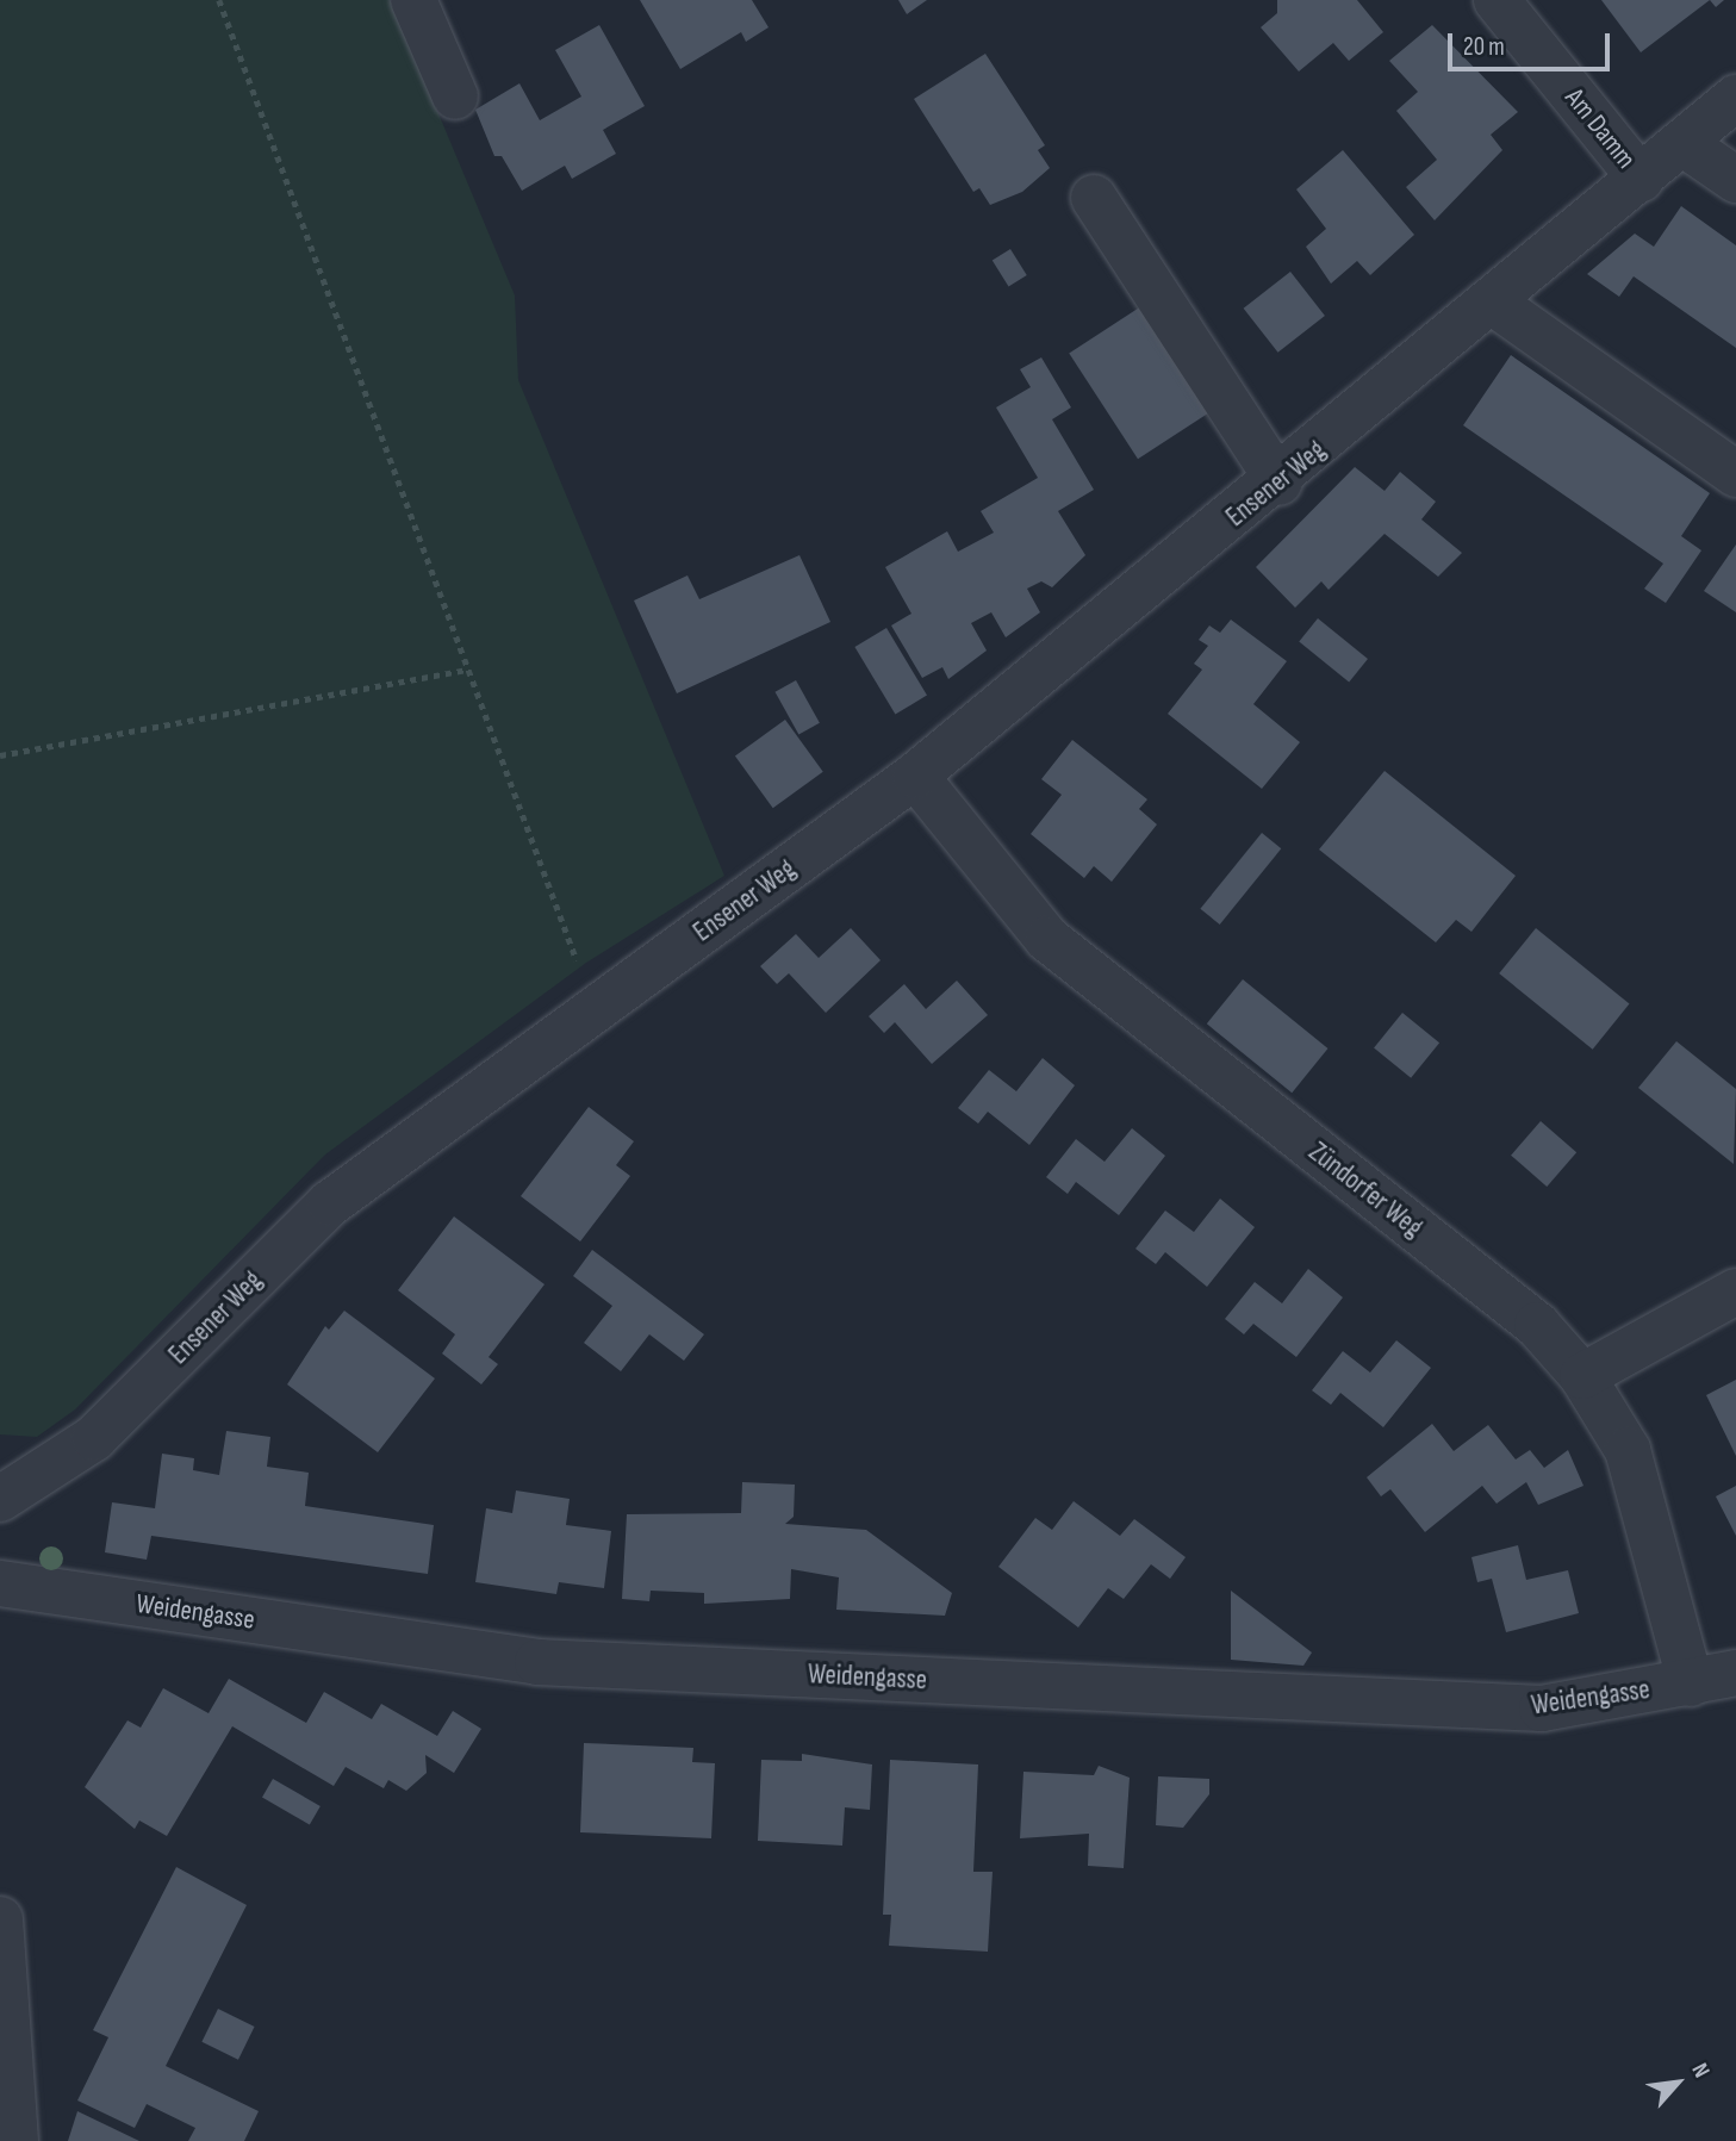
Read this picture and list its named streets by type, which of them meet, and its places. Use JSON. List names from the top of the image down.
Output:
{
  "streets": {
    "street": [
      "Am Damm",
      "Ensener Weg",
      "Zündorfer Weg",
      "Weidengasse"
    ]
  },
  "crossings": [
    ["Am Damm", "Ensener Weg"],
    ["Ensener Weg", "Zündorfer Weg"],
    ["Zündorfer Weg", "Weidengasse"]
  ],
  "scale_bar": "20 m",
  "north": "top right"
}
